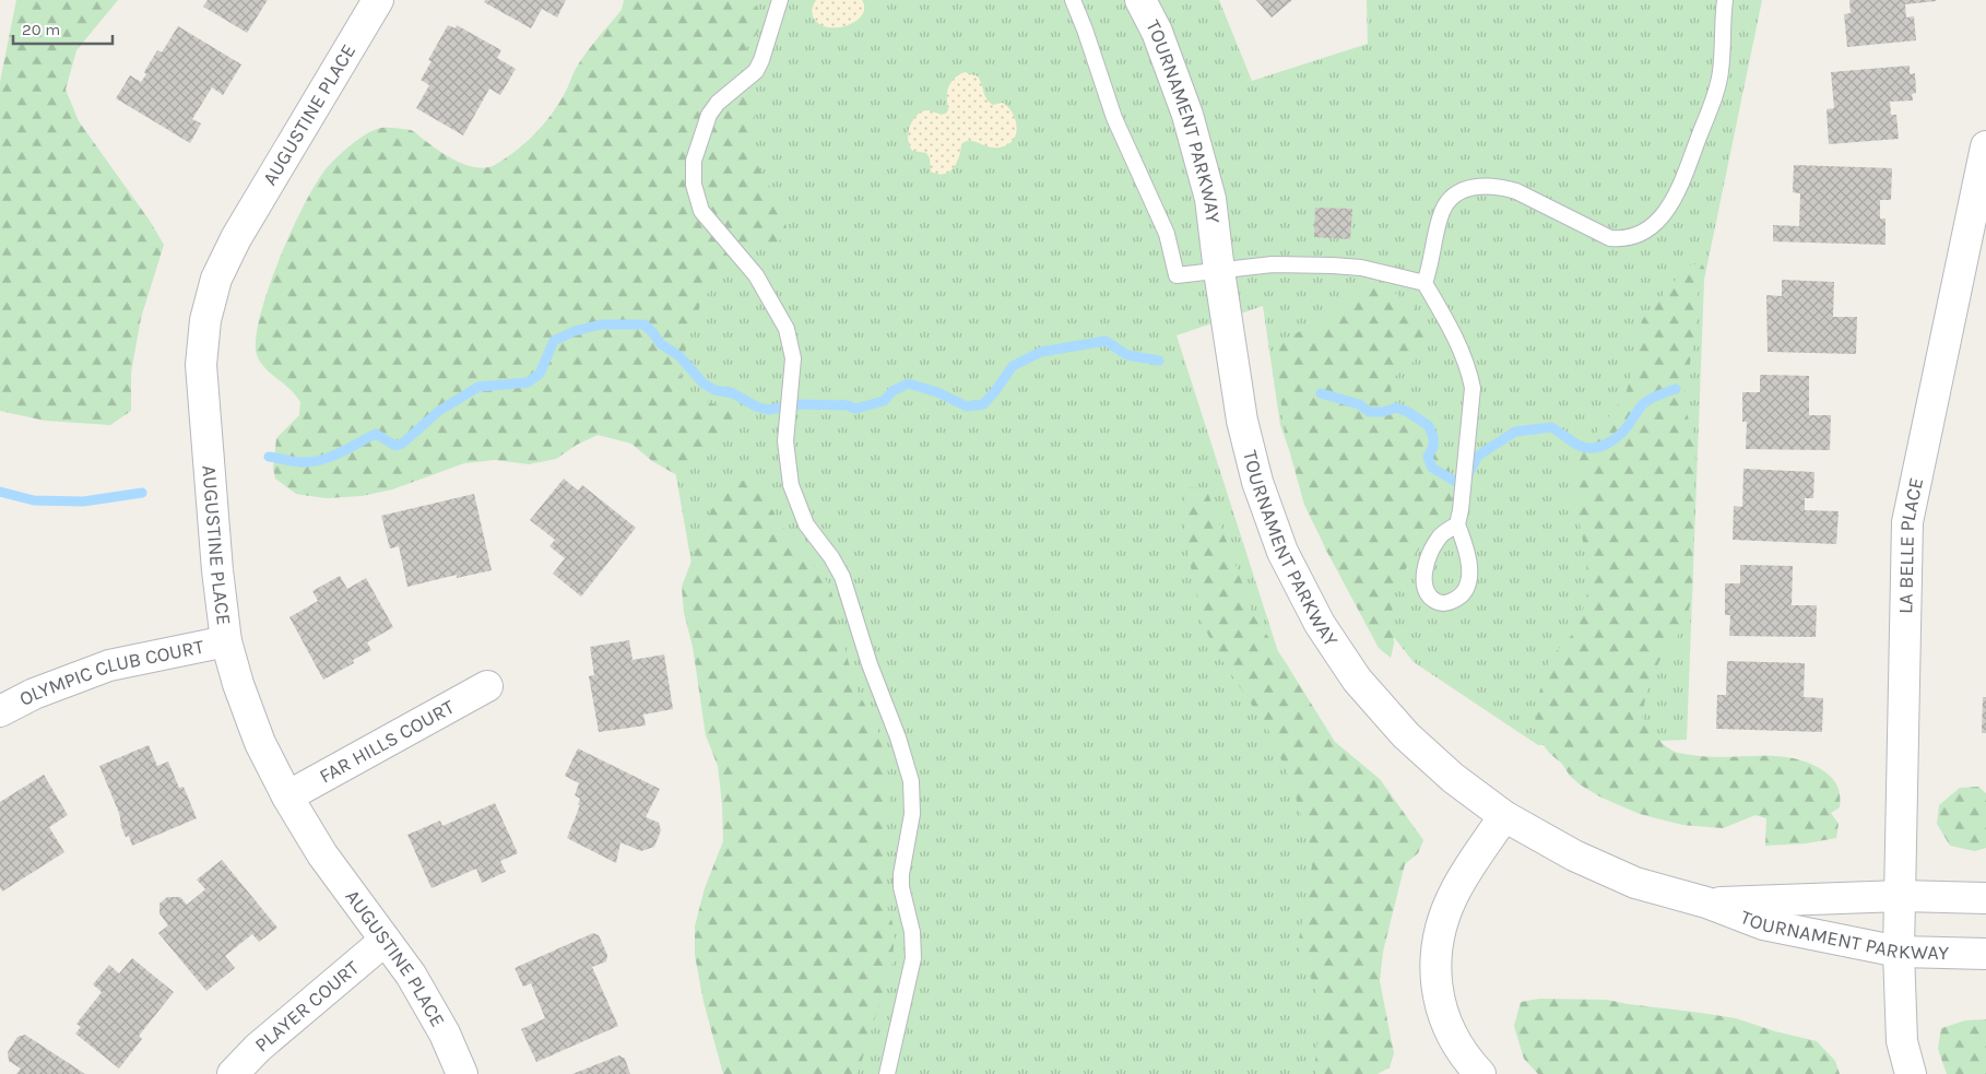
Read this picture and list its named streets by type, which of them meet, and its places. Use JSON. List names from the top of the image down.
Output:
{
  "streets": {
    "street": [
      "AUGUSTINE PLACE",
      "TOURNAMENT PARKWAY",
      "LA BELLE PLACE",
      "OLYMPIC CLUB COURT",
      "FAR HILLS COURT",
      "PLAYER COURT"
    ]
  },
  "crossings": [
    ["AUGUSTINE PLACE", "OLYMPIC CLUB COURT"],
    ["AUGUSTINE PLACE", "FAR HILLS COURT"],
    ["AUGUSTINE PLACE", "PLAYER COURT"],
    ["TOURNAMENT PARKWAY", "LA BELLE PLACE"]
  ],
  "scale_bar": "20 m"
}
